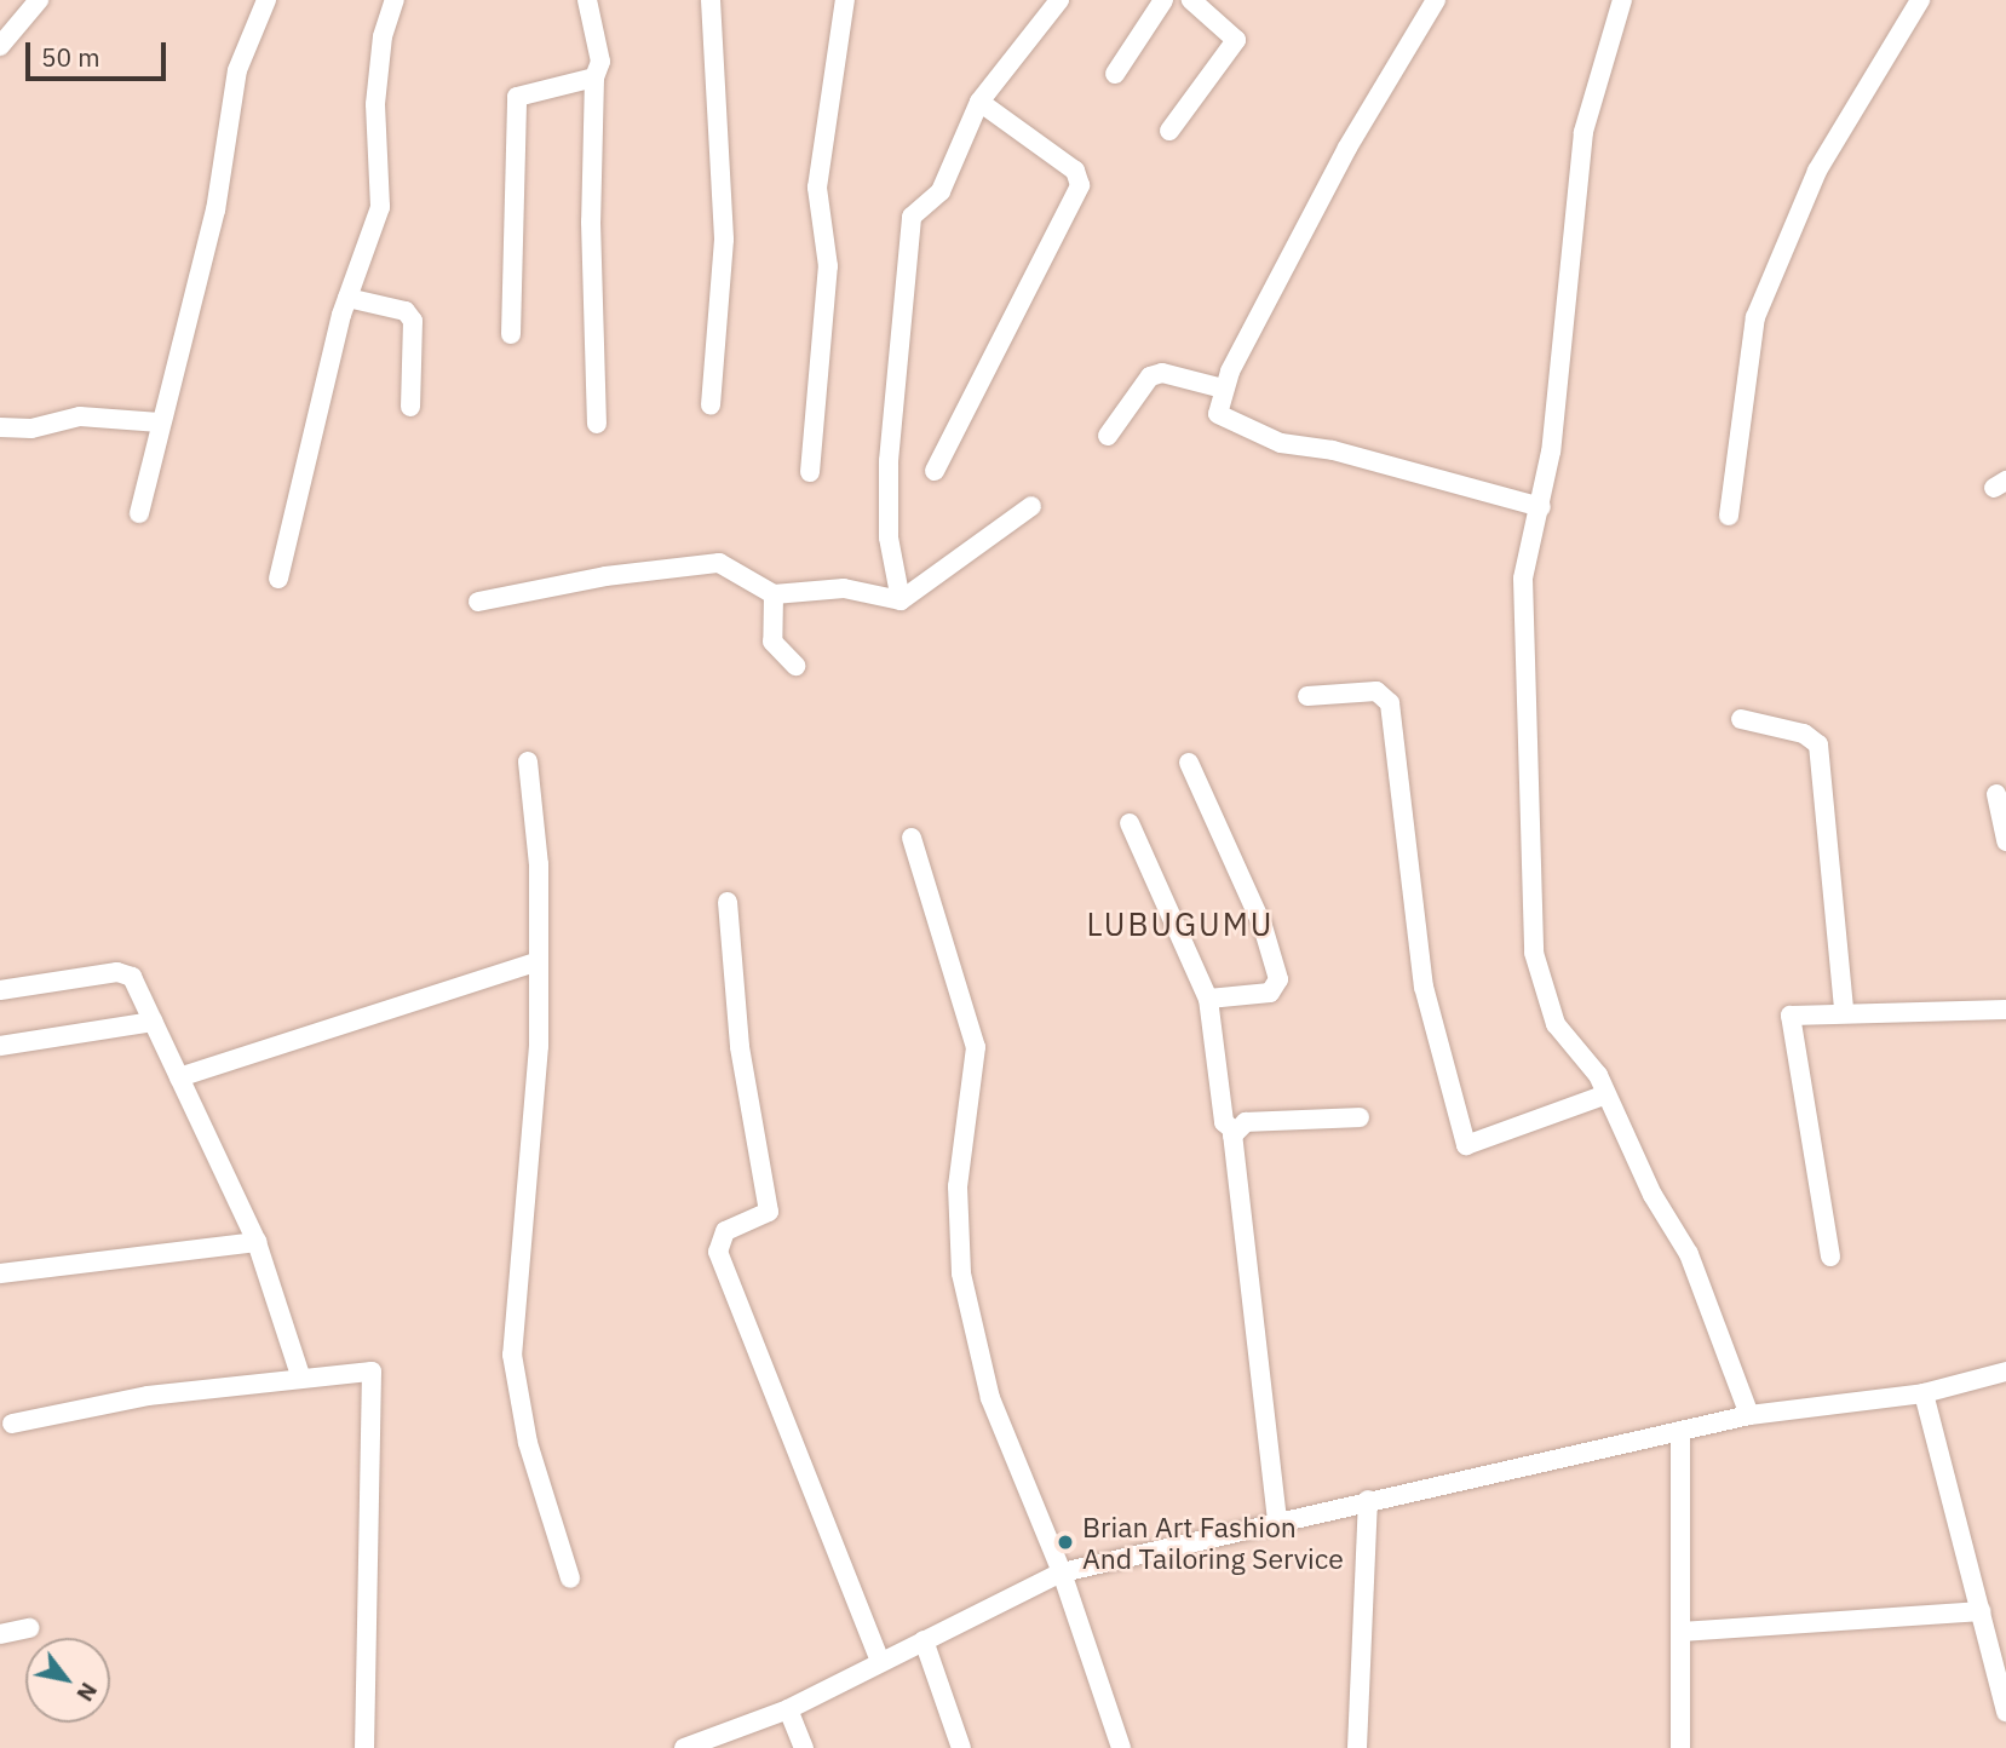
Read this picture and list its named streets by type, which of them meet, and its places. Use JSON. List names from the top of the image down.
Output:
{
  "districts": ["LUBUGUMU"],
  "places": ["Brian Art Fashion And Tailoring Service"],
  "scale_bar": "50 m",
  "north": "bottom right"
}
